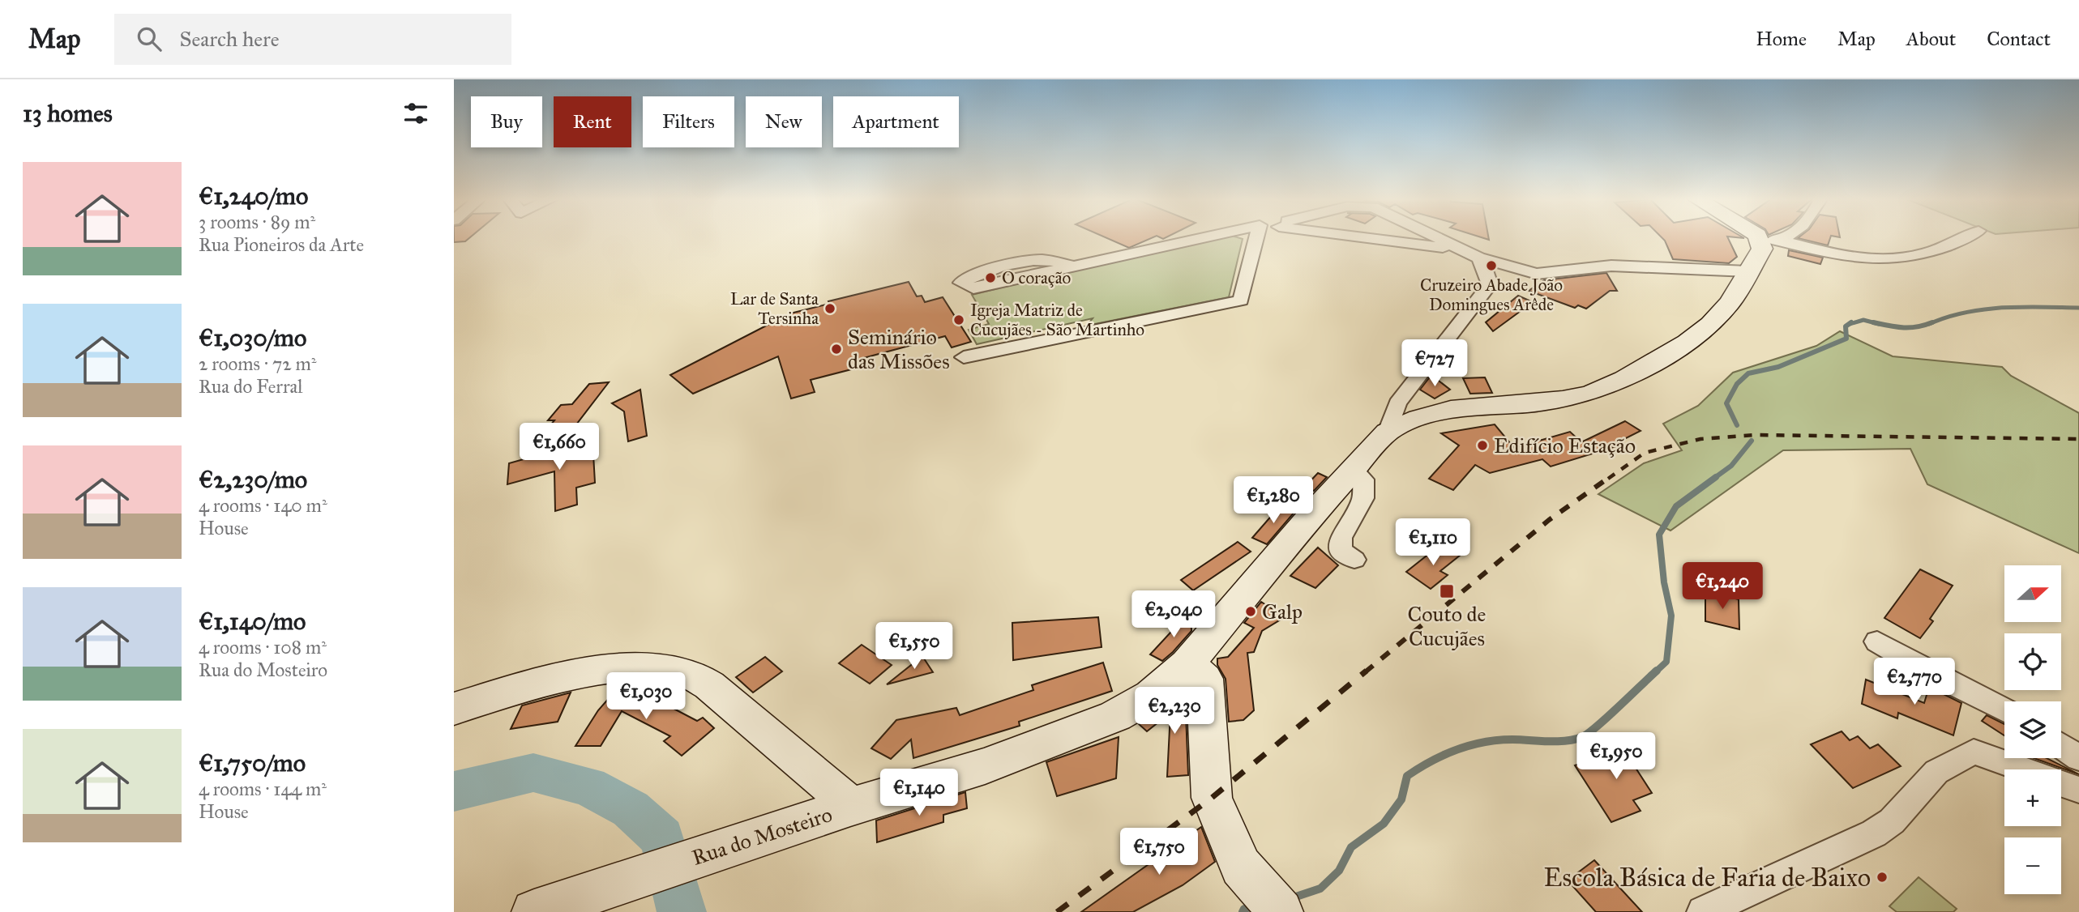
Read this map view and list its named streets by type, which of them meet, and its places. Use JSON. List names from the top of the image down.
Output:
{
  "streets": {
    "main road": ["Rua do Mosteiro"]
  },
  "places": {
    "other": [
      "Cruzeiro Abade João Domingues Arêde",
      "O coração",
      "Lar de Santa Tersinha",
      "Igreja Matriz de Cucujães - São Martinho",
      "Seminário das Missões",
      "Edifício Estação",
      "Galp",
      "Escola Básica de Faria de Baixo"
    ],
    "transit": ["Couto de Cucujães"]
  },
  "north": "right",
  "page": {
    "header": "Map",
    "search": "Search here",
    "nav": [
      "Home",
      "Map",
      "About",
      "Contact"
    ],
    "heading": "13 homes",
    "chip": [
      "Buy",
      "Rent",
      "Filters",
      "New",
      "Apartment"
    ],
    "list": [
      {
        "name": "€1,240/mo",
        "note": "3 rooms · 89 m² · Rua Pioneiros da Arte"
      },
      {
        "name": "€1,030/mo",
        "note": "2 rooms · 72 m² · Rua do Ferral"
      },
      {
        "name": "€2,230/mo",
        "note": "4 rooms · 140 m² · House"
      },
      {
        "name": "€1,140/mo",
        "note": "4 rooms · 108 m² · Rua do Mosteiro"
      },
      {
        "name": "€1,750/mo",
        "note": "4 rooms · 144 m² · House"
      }
    ],
    "price": [
      "€727",
      "€1,660",
      "€1,280",
      "€1,110",
      "€1,240",
      "€2,040",
      "€1,550",
      "€2,770",
      "€1,030",
      "€2,230",
      "€1,950",
      "€1,140",
      "€1,750"
    ],
    "map_buttons": ["+", "−"]
  }
}
